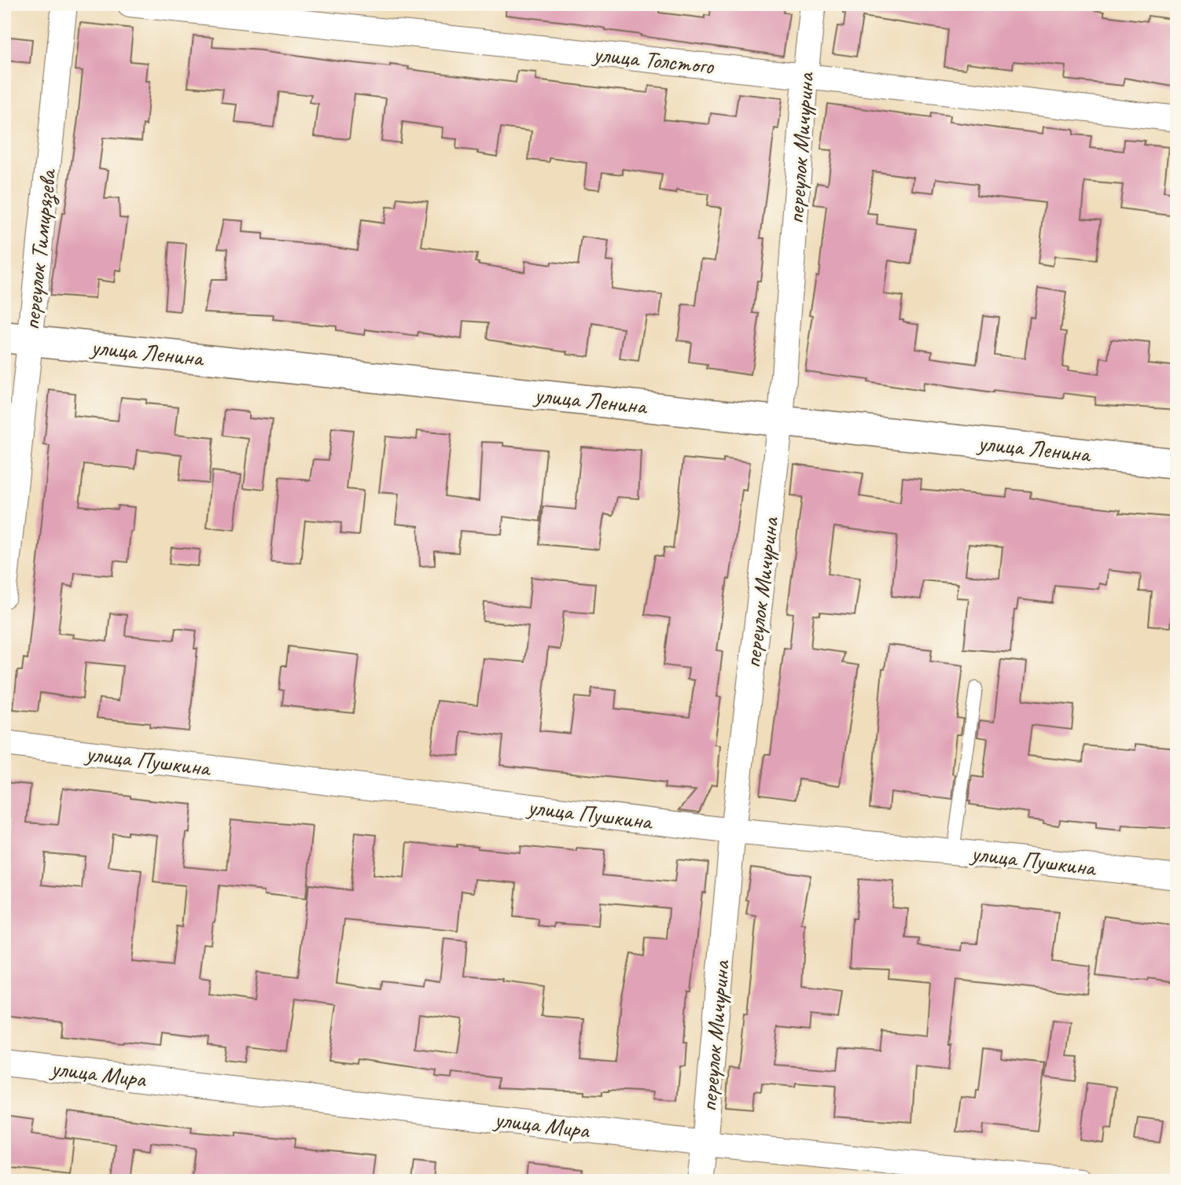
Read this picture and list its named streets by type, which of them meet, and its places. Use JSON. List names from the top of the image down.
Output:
{
  "streets": {
    "street": [
      "улица Толстого",
      "переулок Мичурина",
      "переулок Тимирязева",
      "улица Ленина",
      "улица Пушкина",
      "улица Мира"
    ]
  },
  "crossings": [
    ["улица Толстого", "переулок Мичурина"],
    ["переулок Мичурина", "улица Ленина"],
    ["переулок Мичурина", "улица Пушкина"],
    ["переулок Мичурина", "улица Мира"],
    ["переулок Тимирязева", "улица Ленина"]
  ]
}
